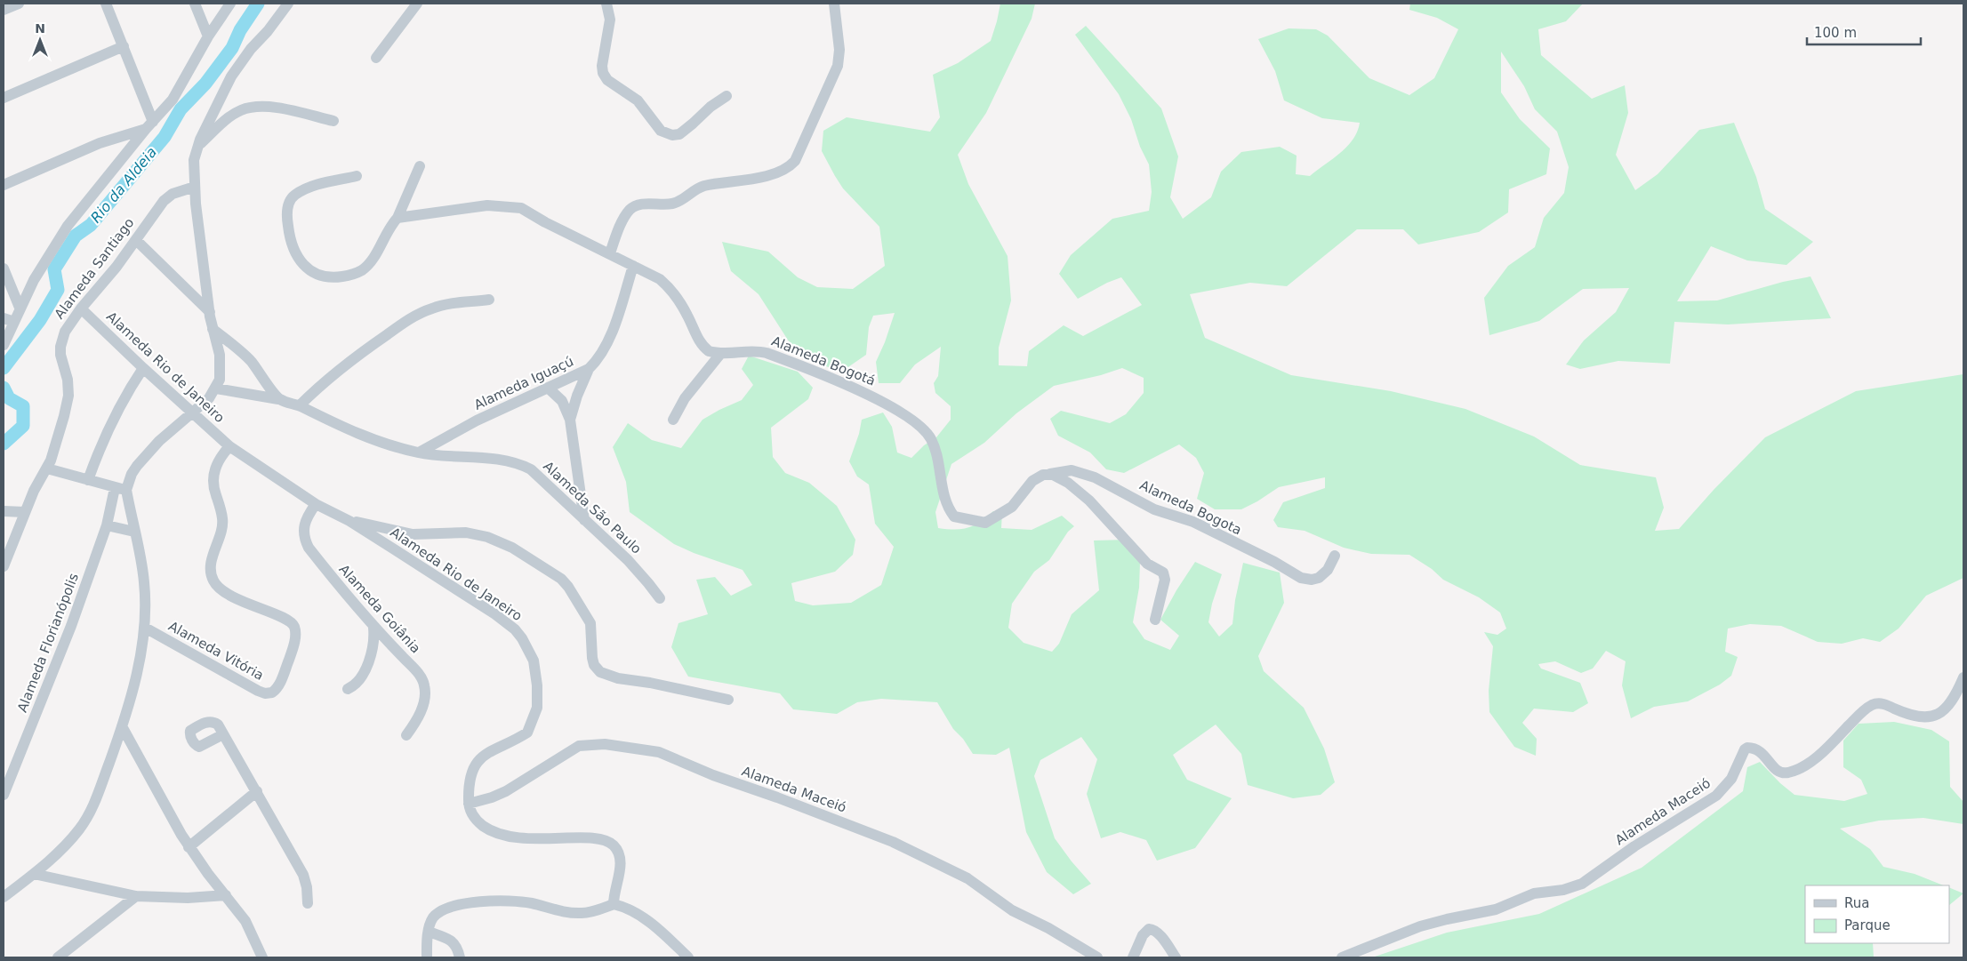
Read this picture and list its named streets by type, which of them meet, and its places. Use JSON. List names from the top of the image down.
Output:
{
  "streets": {
    "street": [
      "Alameda Santiago",
      "Alameda Bogotá",
      "Alameda Rio de Janeiro",
      "Alameda Iguaçú",
      "Alameda São Paulo",
      "Alameda Bogota",
      "Alameda Goiânia",
      "Alameda Florianópolis",
      "Alameda Vitória",
      "Alameda Maceió"
    ]
  },
  "crossings": [
    ["Alameda Santiago", "Alameda Rio de Janeiro"],
    ["Alameda Bogotá", "Alameda Bogota"],
    ["Alameda Rio de Janeiro", "Alameda Goiânia"],
    ["Alameda Rio de Janeiro", "Alameda Vitória"],
    ["Alameda Rio de Janeiro", "Alameda Maceió"],
    ["Alameda Iguaçú", "Alameda São Paulo"]
  ],
  "water": ["Rio da Aldeia"],
  "legend": ["Rua", "Parque"],
  "scale_bar": "100 m",
  "north": "top"
}
